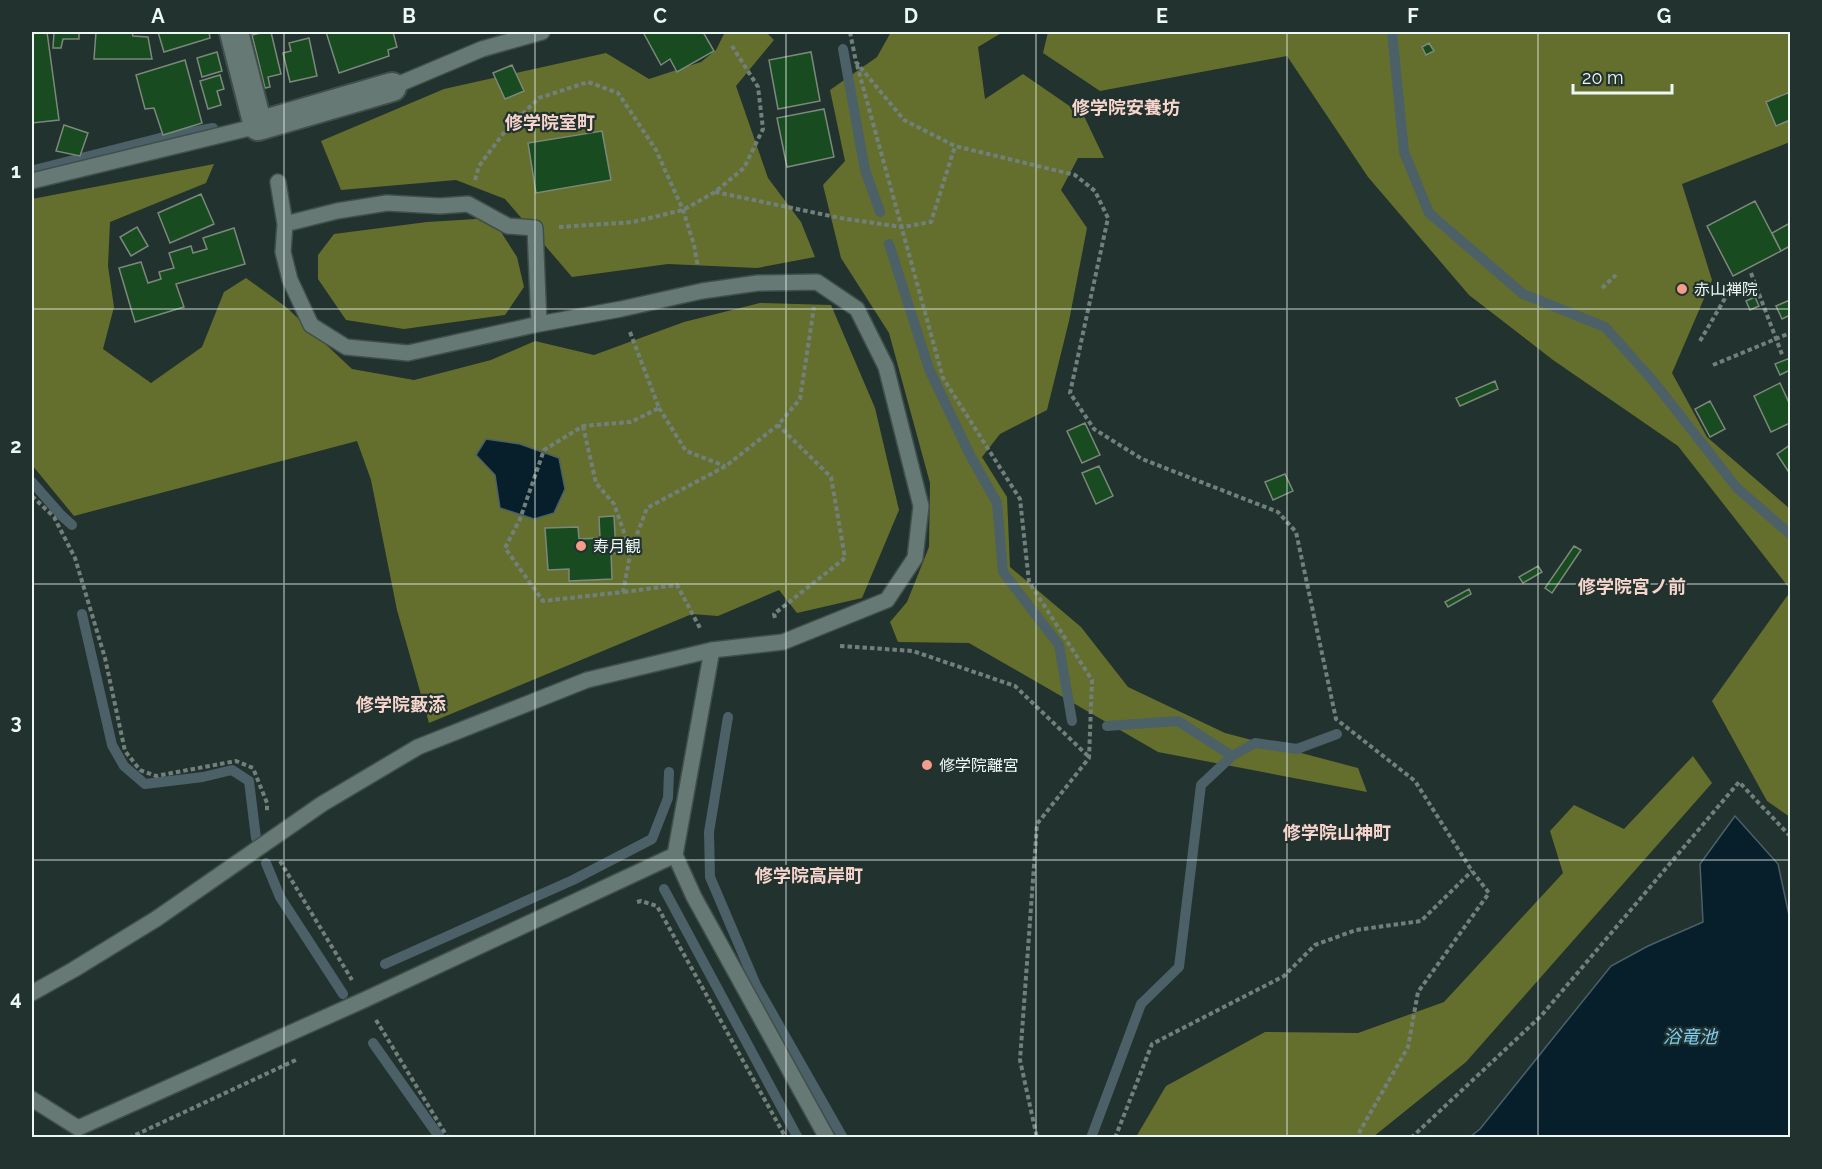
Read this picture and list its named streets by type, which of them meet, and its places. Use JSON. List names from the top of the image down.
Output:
{
  "districts": [
    "修学院安養坊",
    "修学院室町",
    "修学院宮ノ前",
    "修学院藪添",
    "修学院山神町",
    "修学院高岸町"
  ],
  "water": ["浴竜池"],
  "places": ["赤山禅院", "寿月観", "修学院離宮"],
  "scale_bar": "20 m",
  "grid": {
    "columns": [
      "A",
      "B",
      "C",
      "D",
      "E",
      "F",
      "G"
    ],
    "rows": [
      "1",
      "2",
      "3",
      "4"
    ]
  }
}
